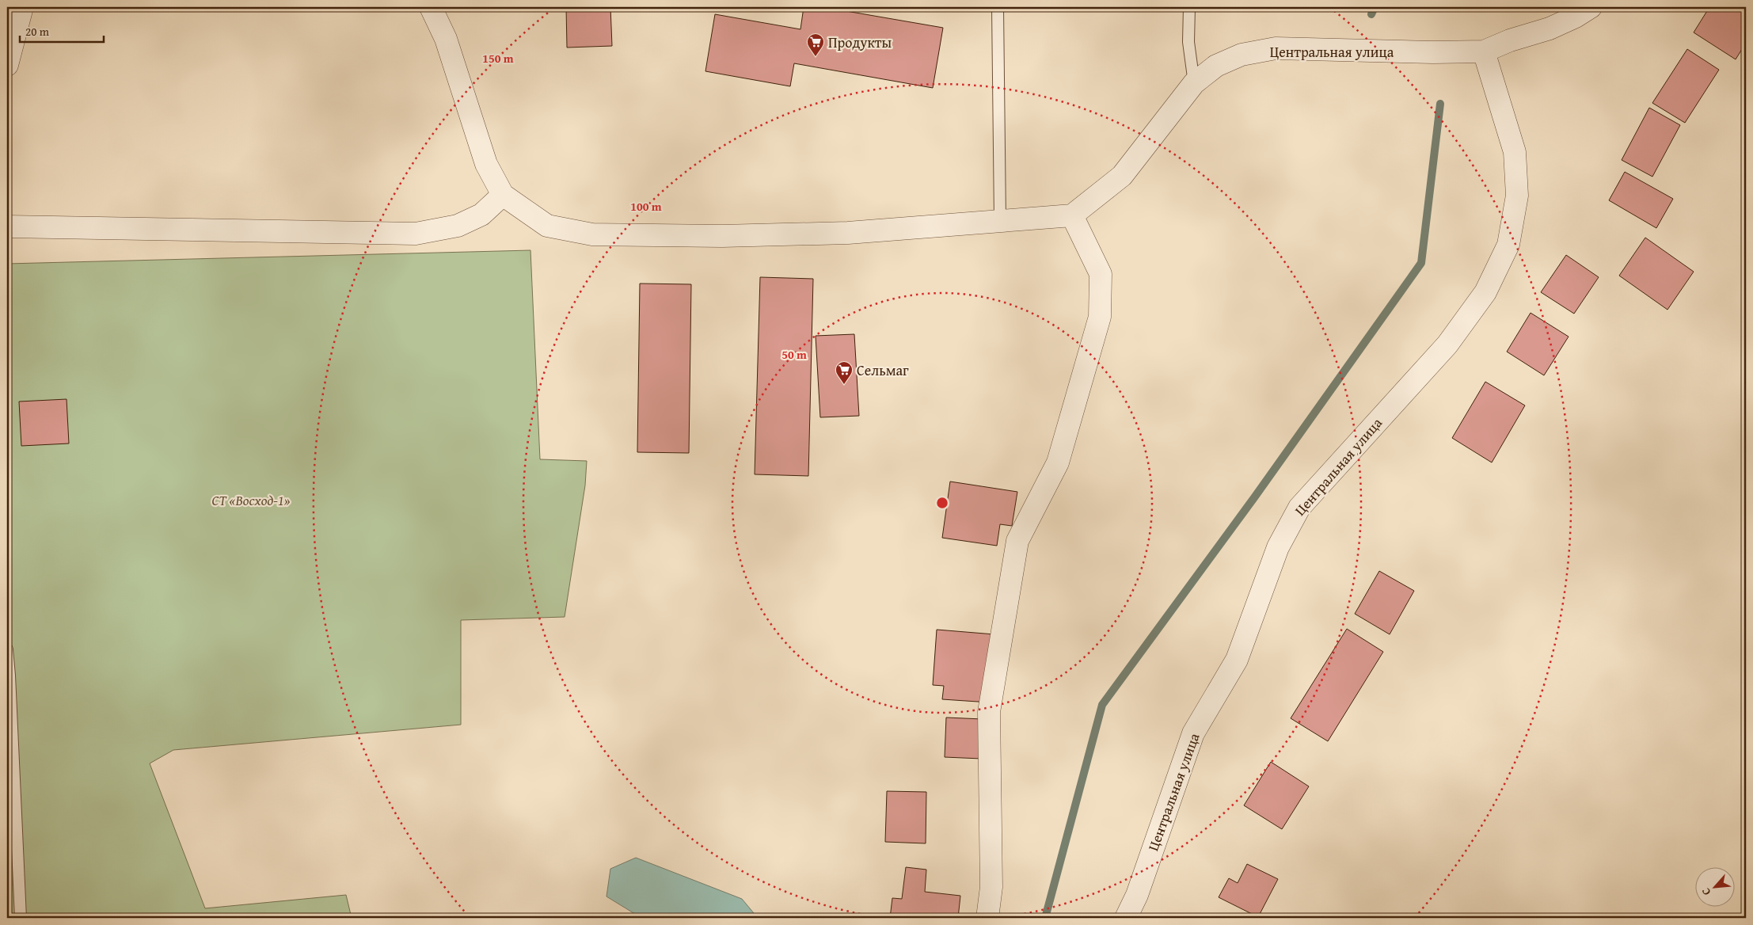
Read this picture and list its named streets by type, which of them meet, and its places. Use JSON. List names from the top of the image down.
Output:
{
  "streets": {
    "street": ["Центральная улица"]
  },
  "parks": ["СТ «Восход-1»"],
  "places": {
    "supermarket": ["Продукты", "Сельмаг"]
  },
  "scale_bar": "20 m",
  "north": "bottom left",
  "rings": ["150 m", "100 m", "50 m"]
}
